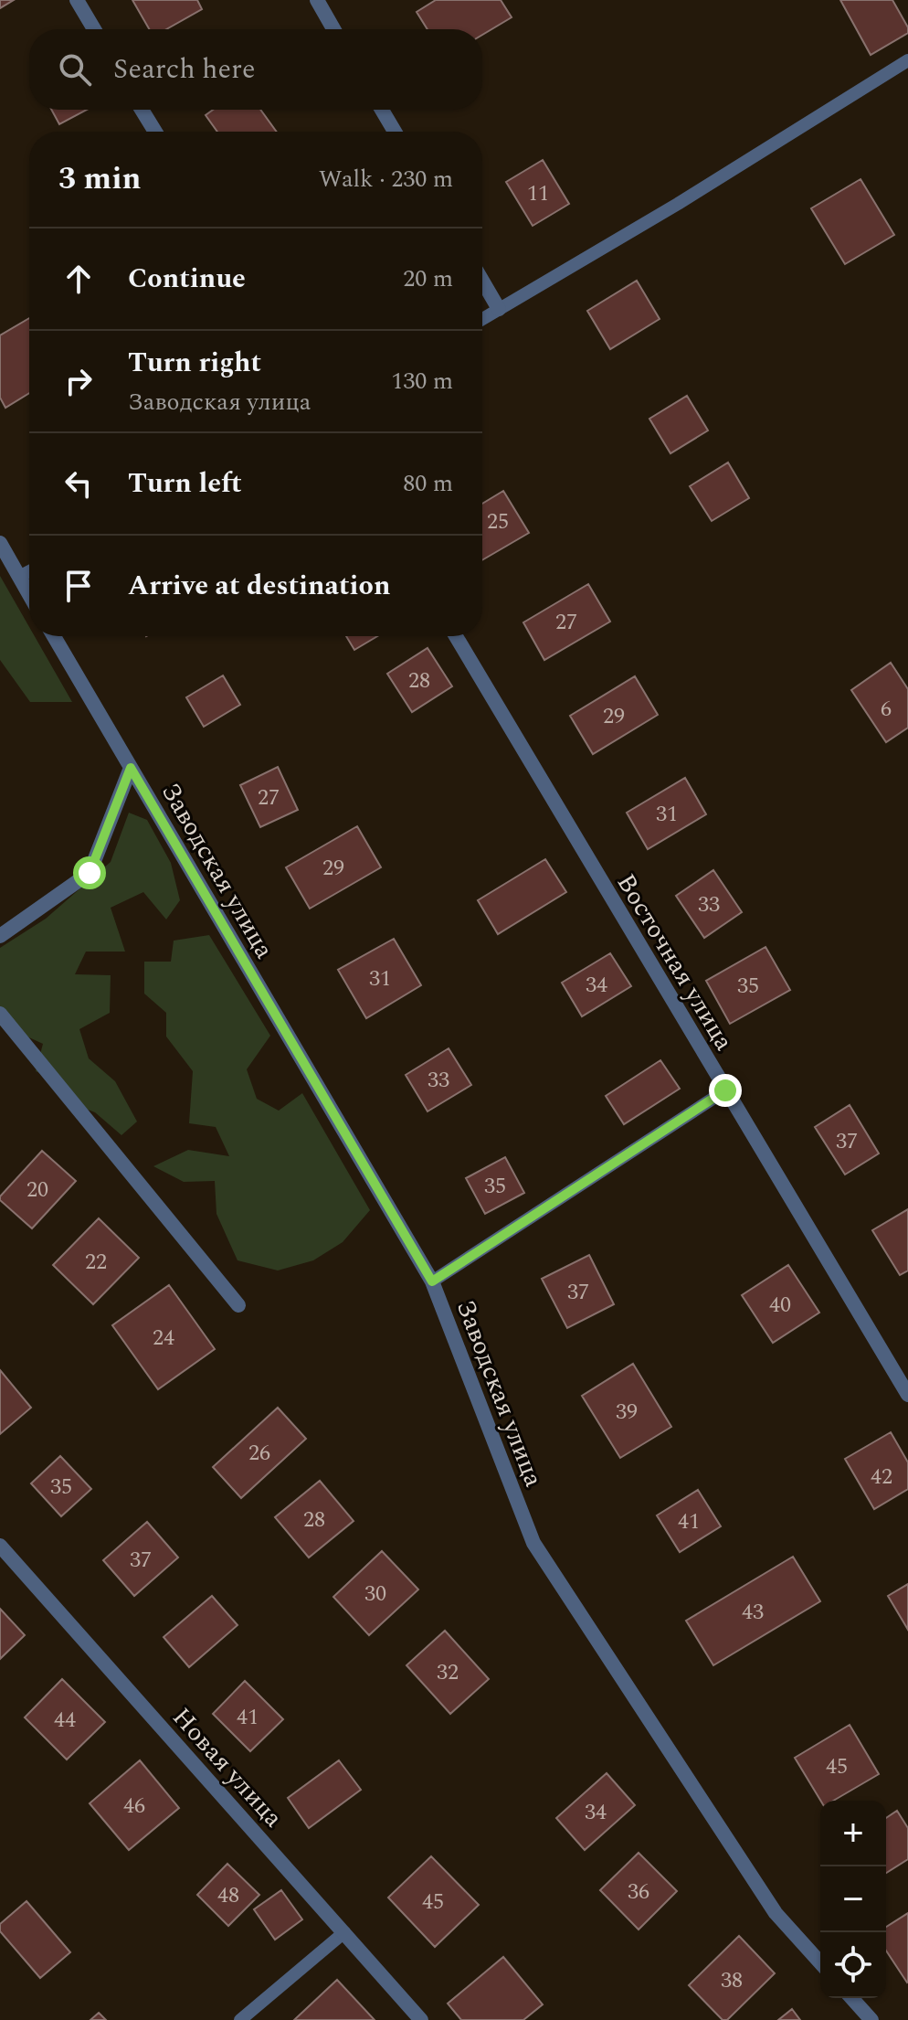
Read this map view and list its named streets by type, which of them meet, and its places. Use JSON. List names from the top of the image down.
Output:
{
  "streets": {
    "street": ["Заводская улица", "Восточная улица", "Новая улица"]
  },
  "house_numbers": [
    "11",
    "25",
    "27",
    "28",
    "6",
    "29",
    "27",
    "31",
    "29",
    "33",
    "31",
    "34",
    "35",
    "33",
    "37",
    "35",
    "20",
    "22",
    "37",
    "40",
    "24",
    "39",
    "26",
    "42",
    "35",
    "28",
    "41",
    "37",
    "30",
    "43",
    "32",
    "41",
    "44",
    "45",
    "46",
    "34",
    "36",
    "48",
    "45",
    "38"
  ],
  "page": {
    "search": "Search here",
    "heading": ["3 min", "Walk · 230 m"],
    "list": [
      ["Continue", "20 m"],
      ["Turn right", "Заводская улица", "130 m"],
      ["Turn left", "80 m"],
      "Arrive at destination"
    ],
    "map_buttons": ["+", "−"]
  }
}
